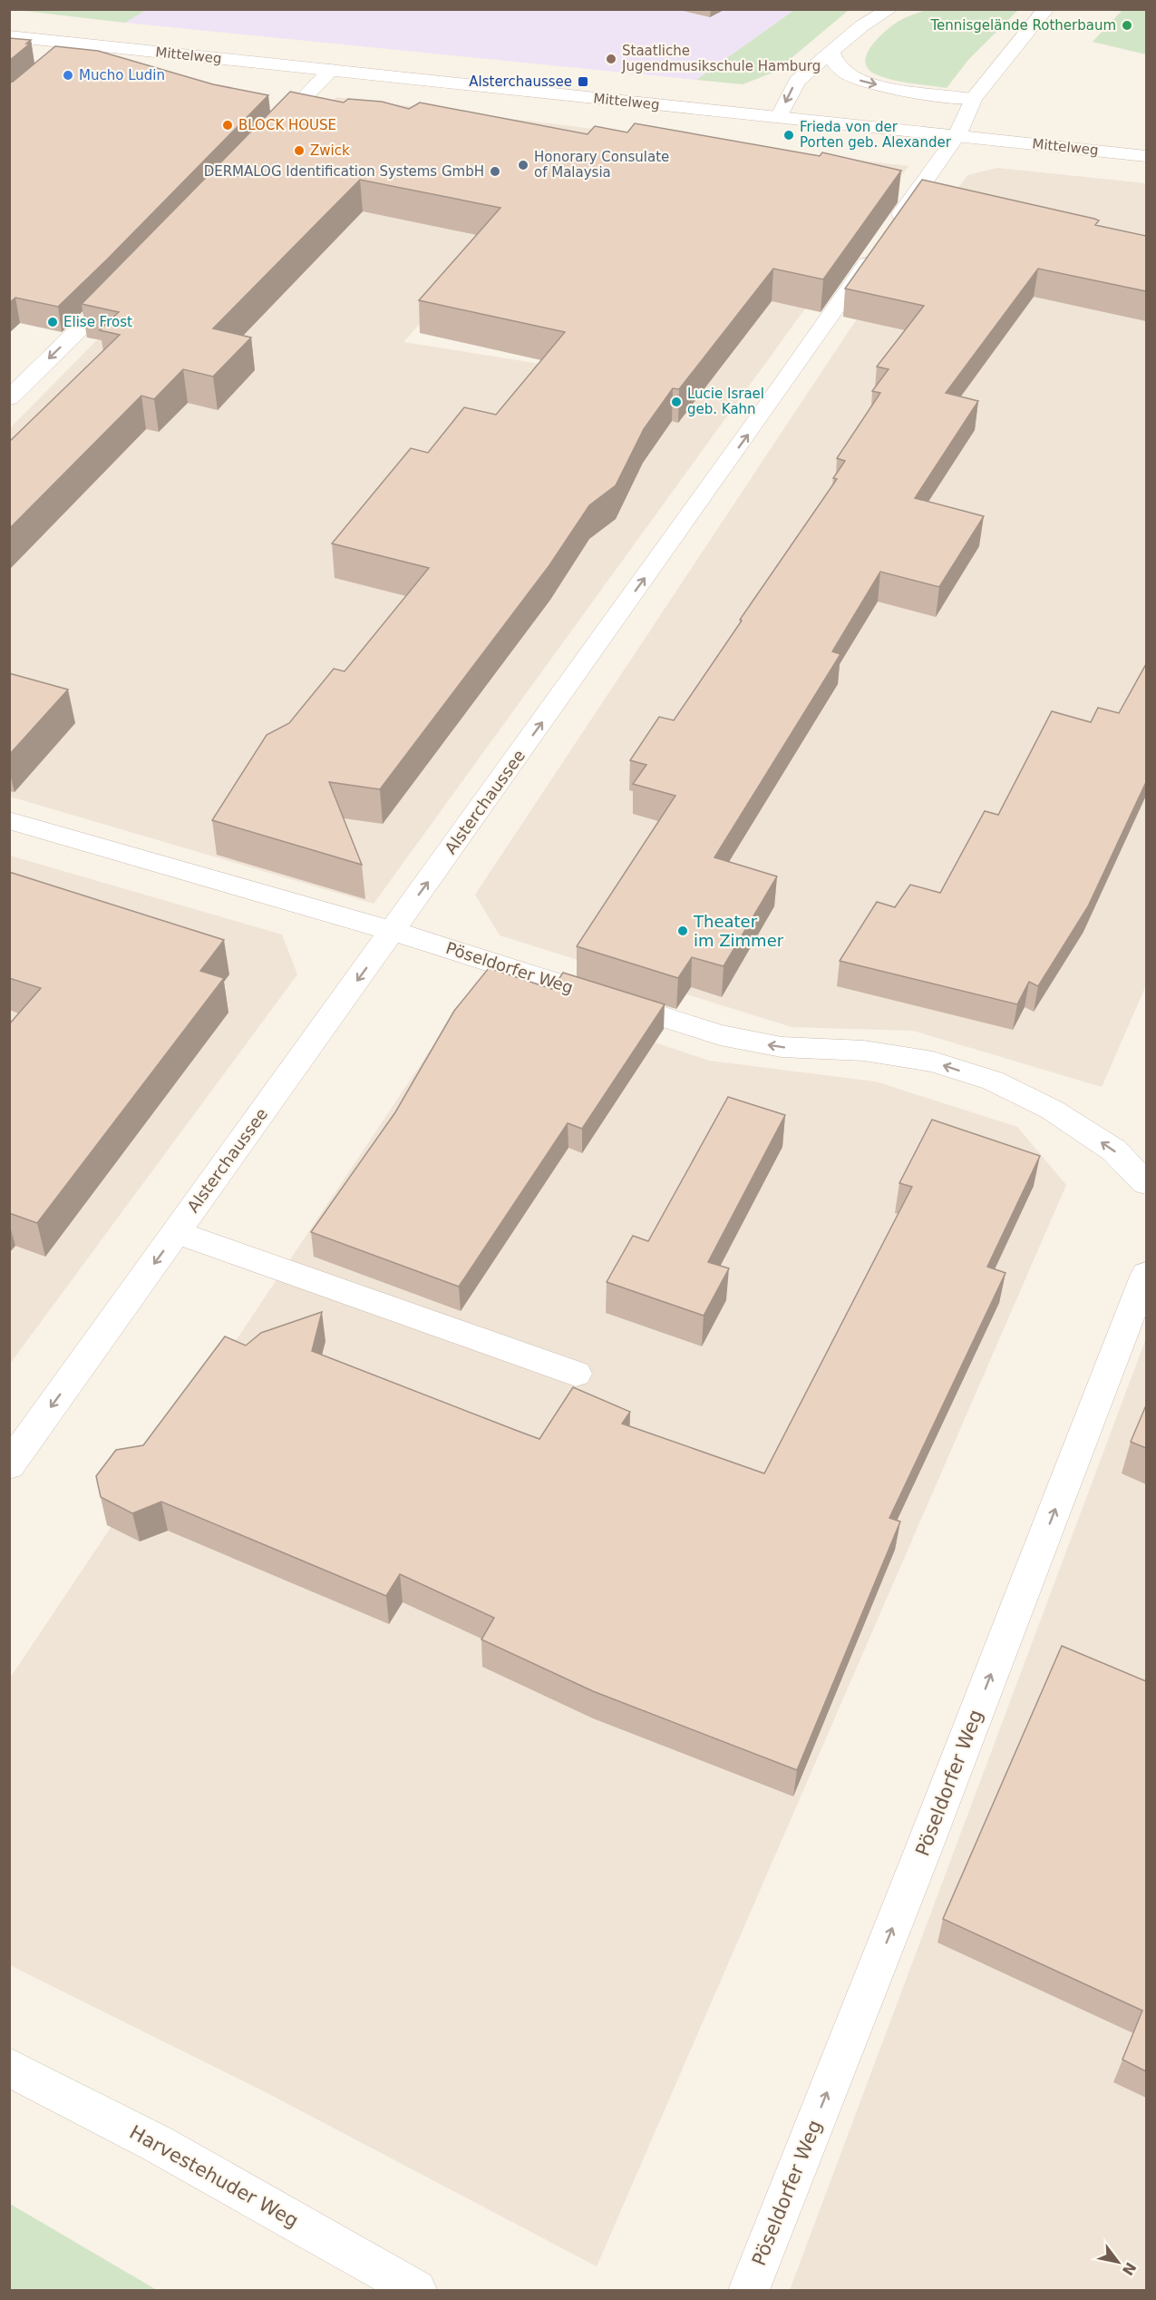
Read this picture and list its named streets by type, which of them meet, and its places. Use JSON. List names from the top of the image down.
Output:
{
  "streets": {
    "street": [
      "Mittelweg",
      "Alsterchaussee",
      "Pöseldorfer Weg",
      "Harvestehuder Weg"
    ]
  },
  "crossings": [
    ["Mittelweg", "Alsterchaussee"],
    ["Alsterchaussee", "Pöseldorfer Weg"]
  ],
  "places": {
    "other": [
      "Tennisgelände Rotherbaum",
      "Staatliche Jugendmusikschule Hamburg",
      "Mucho Ludin",
      "BLOCK HOUSE",
      "Frieda von der Porten geb. Alexander",
      "Zwick",
      "Honorary Consulate of Malaysia",
      "DERMALOG Identification Systems GmbH",
      "Elise Frost",
      "Lucie Israel geb. Kahn",
      "Theater im Zimmer"
    ],
    "transit": ["Alsterchaussee"]
  },
  "north": "bottom right"
}
